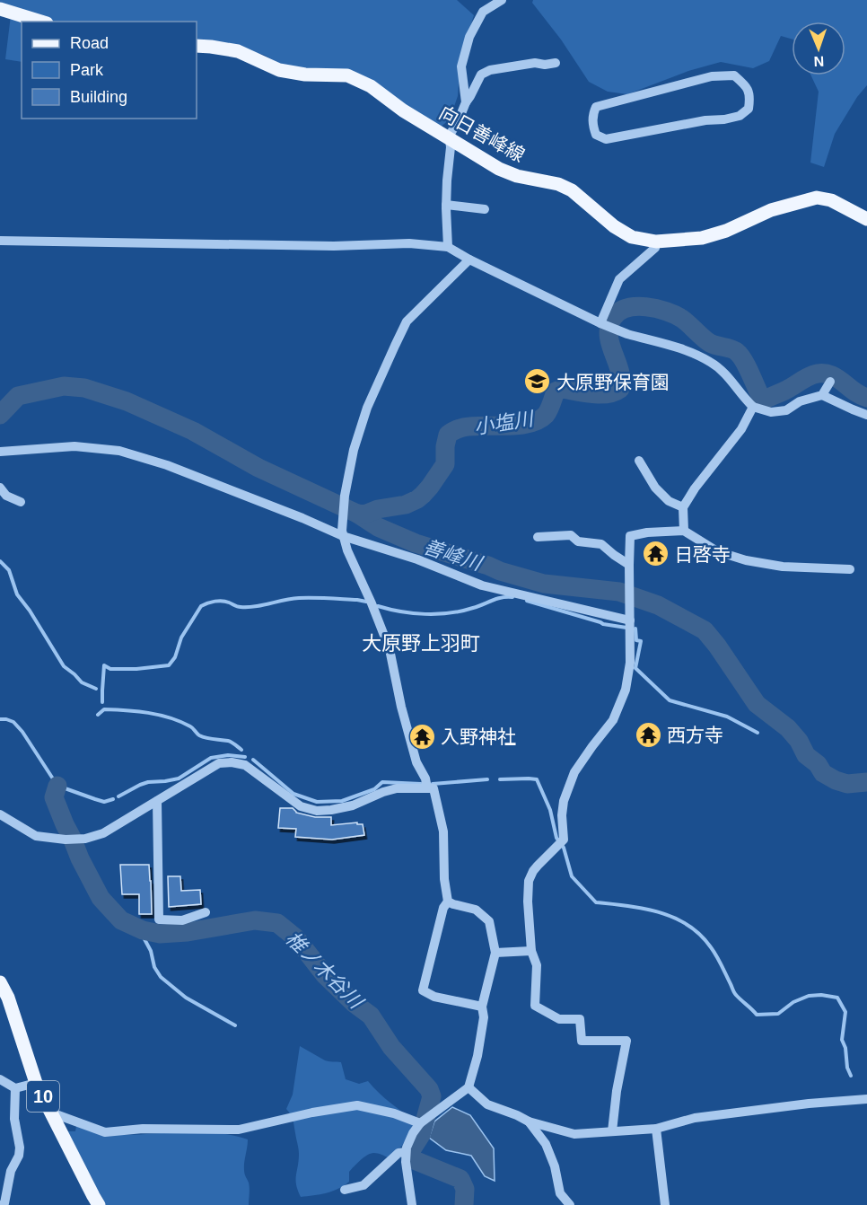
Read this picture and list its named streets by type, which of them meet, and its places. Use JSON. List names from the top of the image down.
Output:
{
  "streets": {
    "main road": ["向日善峰線", "10"]
  },
  "districts": ["大原野上羽町"],
  "water": ["小塩川", "善峰川", "椎ノ木谷川"],
  "places": {
    "school or university": ["大原野保育園"],
    "temple": ["日啓寺", "西方寺", "入野神社"]
  },
  "legend": ["Road", "Park", "Building"],
  "north": "bottom"
}
